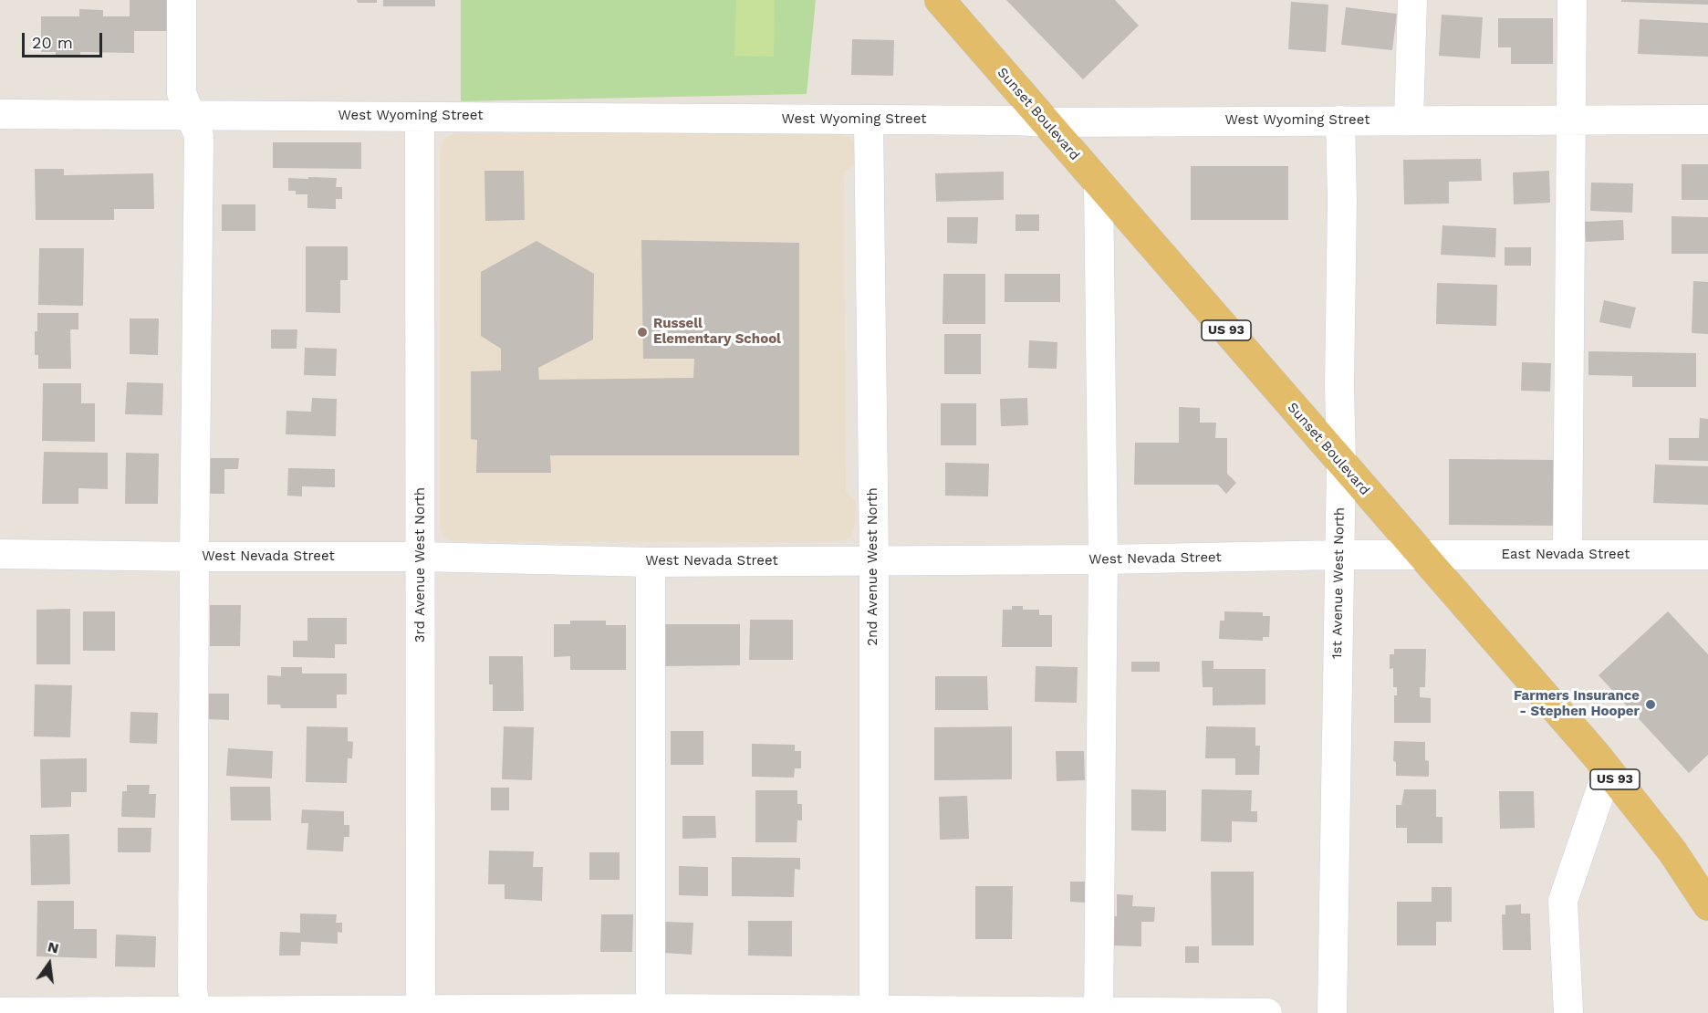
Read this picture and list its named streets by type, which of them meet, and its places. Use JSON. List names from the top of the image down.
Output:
{
  "streets": {
    "main road": ["Sunset Boulevard", "US 93"],
    "street": [
      "West Wyoming Street",
      "East Nevada Street",
      "West Nevada Street",
      "3rd Avenue West North",
      "2nd Avenue West North",
      "1st Avenue West North"
    ]
  },
  "crossings": [
    ["Sunset Boulevard", "West Wyoming Street"],
    ["Sunset Boulevard", "East Nevada Street"],
    ["Sunset Boulevard", "West Nevada Street"],
    ["Sunset Boulevard", "1st Avenue West North"],
    ["West Wyoming Street", "3rd Avenue West North"],
    ["West Wyoming Street", "2nd Avenue West North"],
    ["West Wyoming Street", "1st Avenue West North"],
    ["East Nevada Street", "West Nevada Street"],
    ["West Nevada Street", "3rd Avenue West North"],
    ["West Nevada Street", "2nd Avenue West North"],
    ["West Nevada Street", "1st Avenue West North"]
  ],
  "places": ["Russell Elementary School", "Farmers Insurance - Stephen Hooper"],
  "scale_bar": "20 m",
  "north": "top"
}
